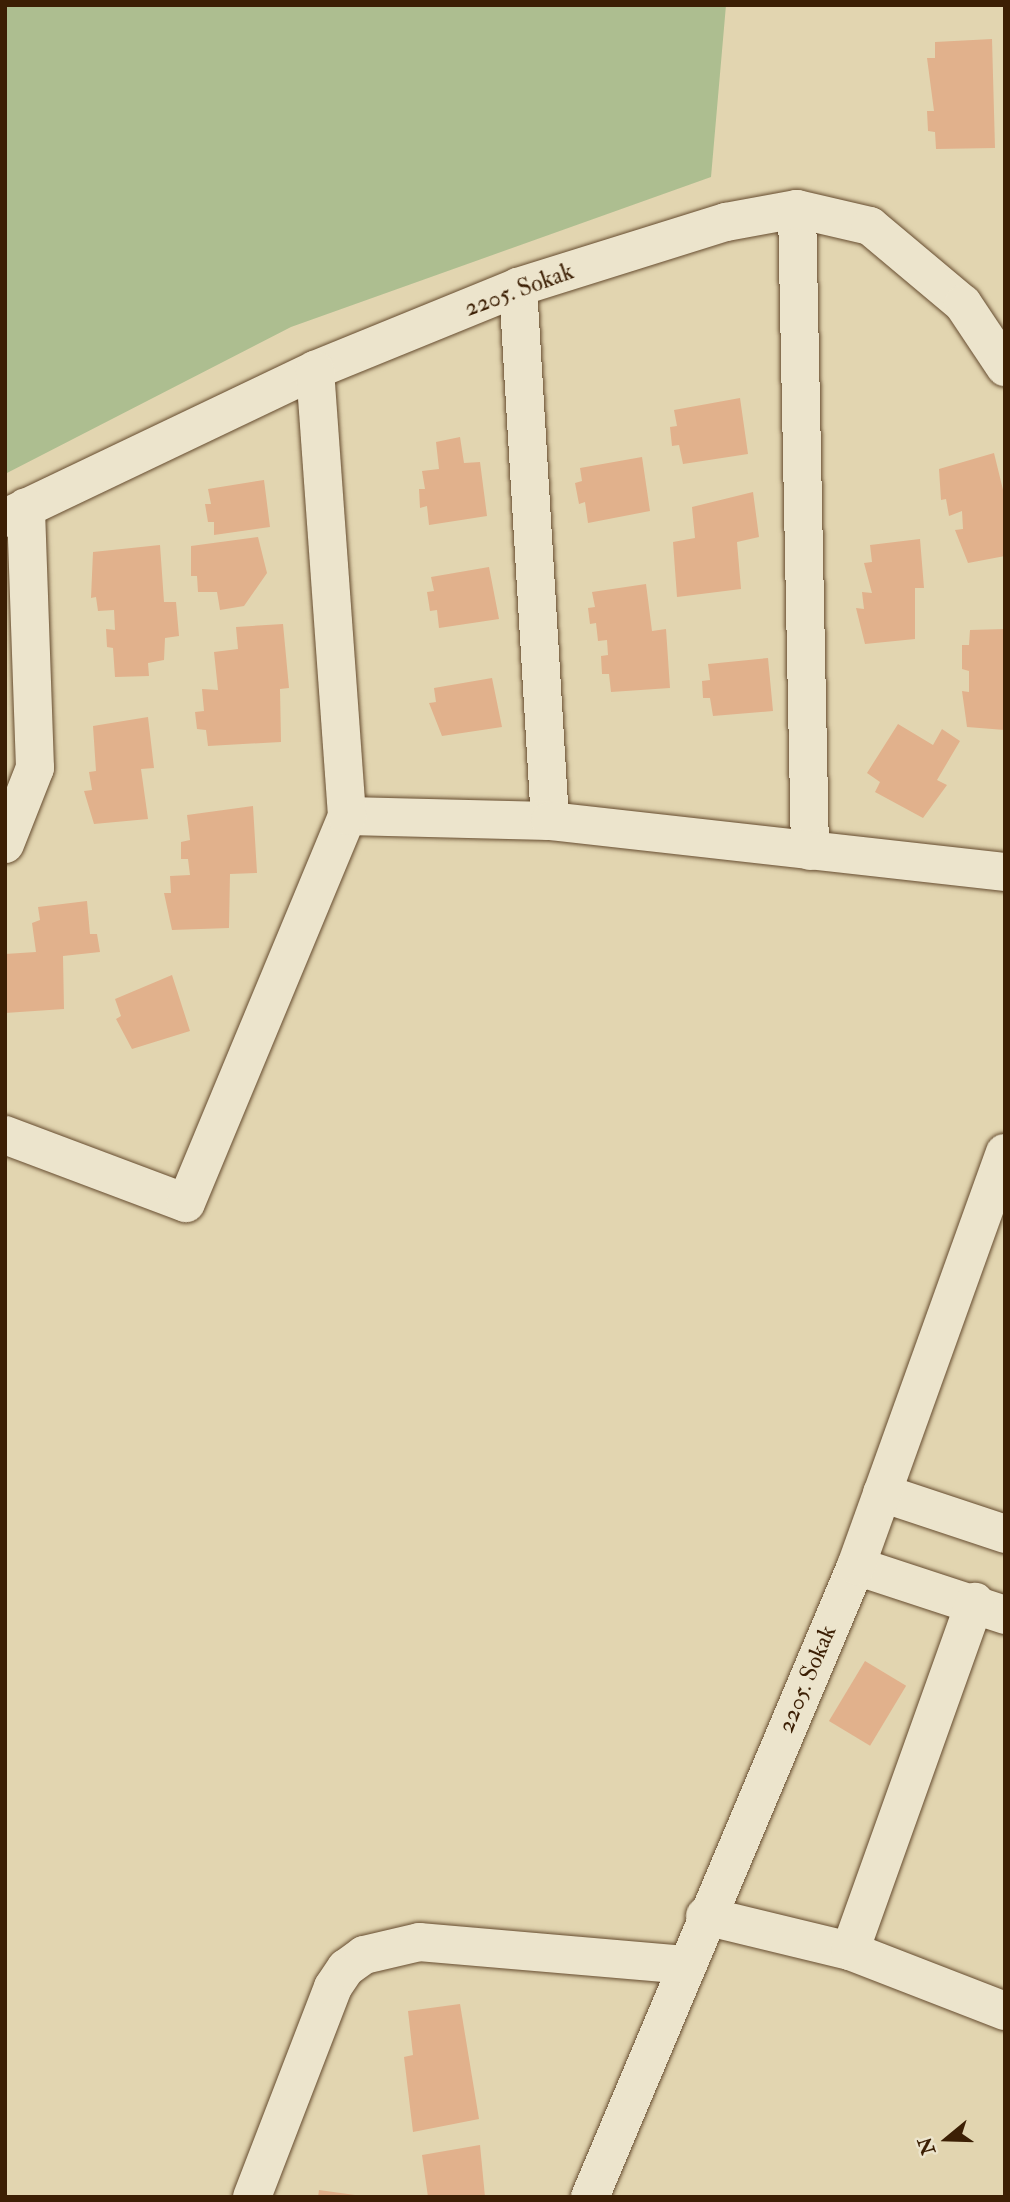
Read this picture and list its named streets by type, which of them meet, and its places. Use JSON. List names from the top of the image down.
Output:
{
  "streets": {
    "street": ["2205. Sokak"]
  },
  "north": "left"
}
